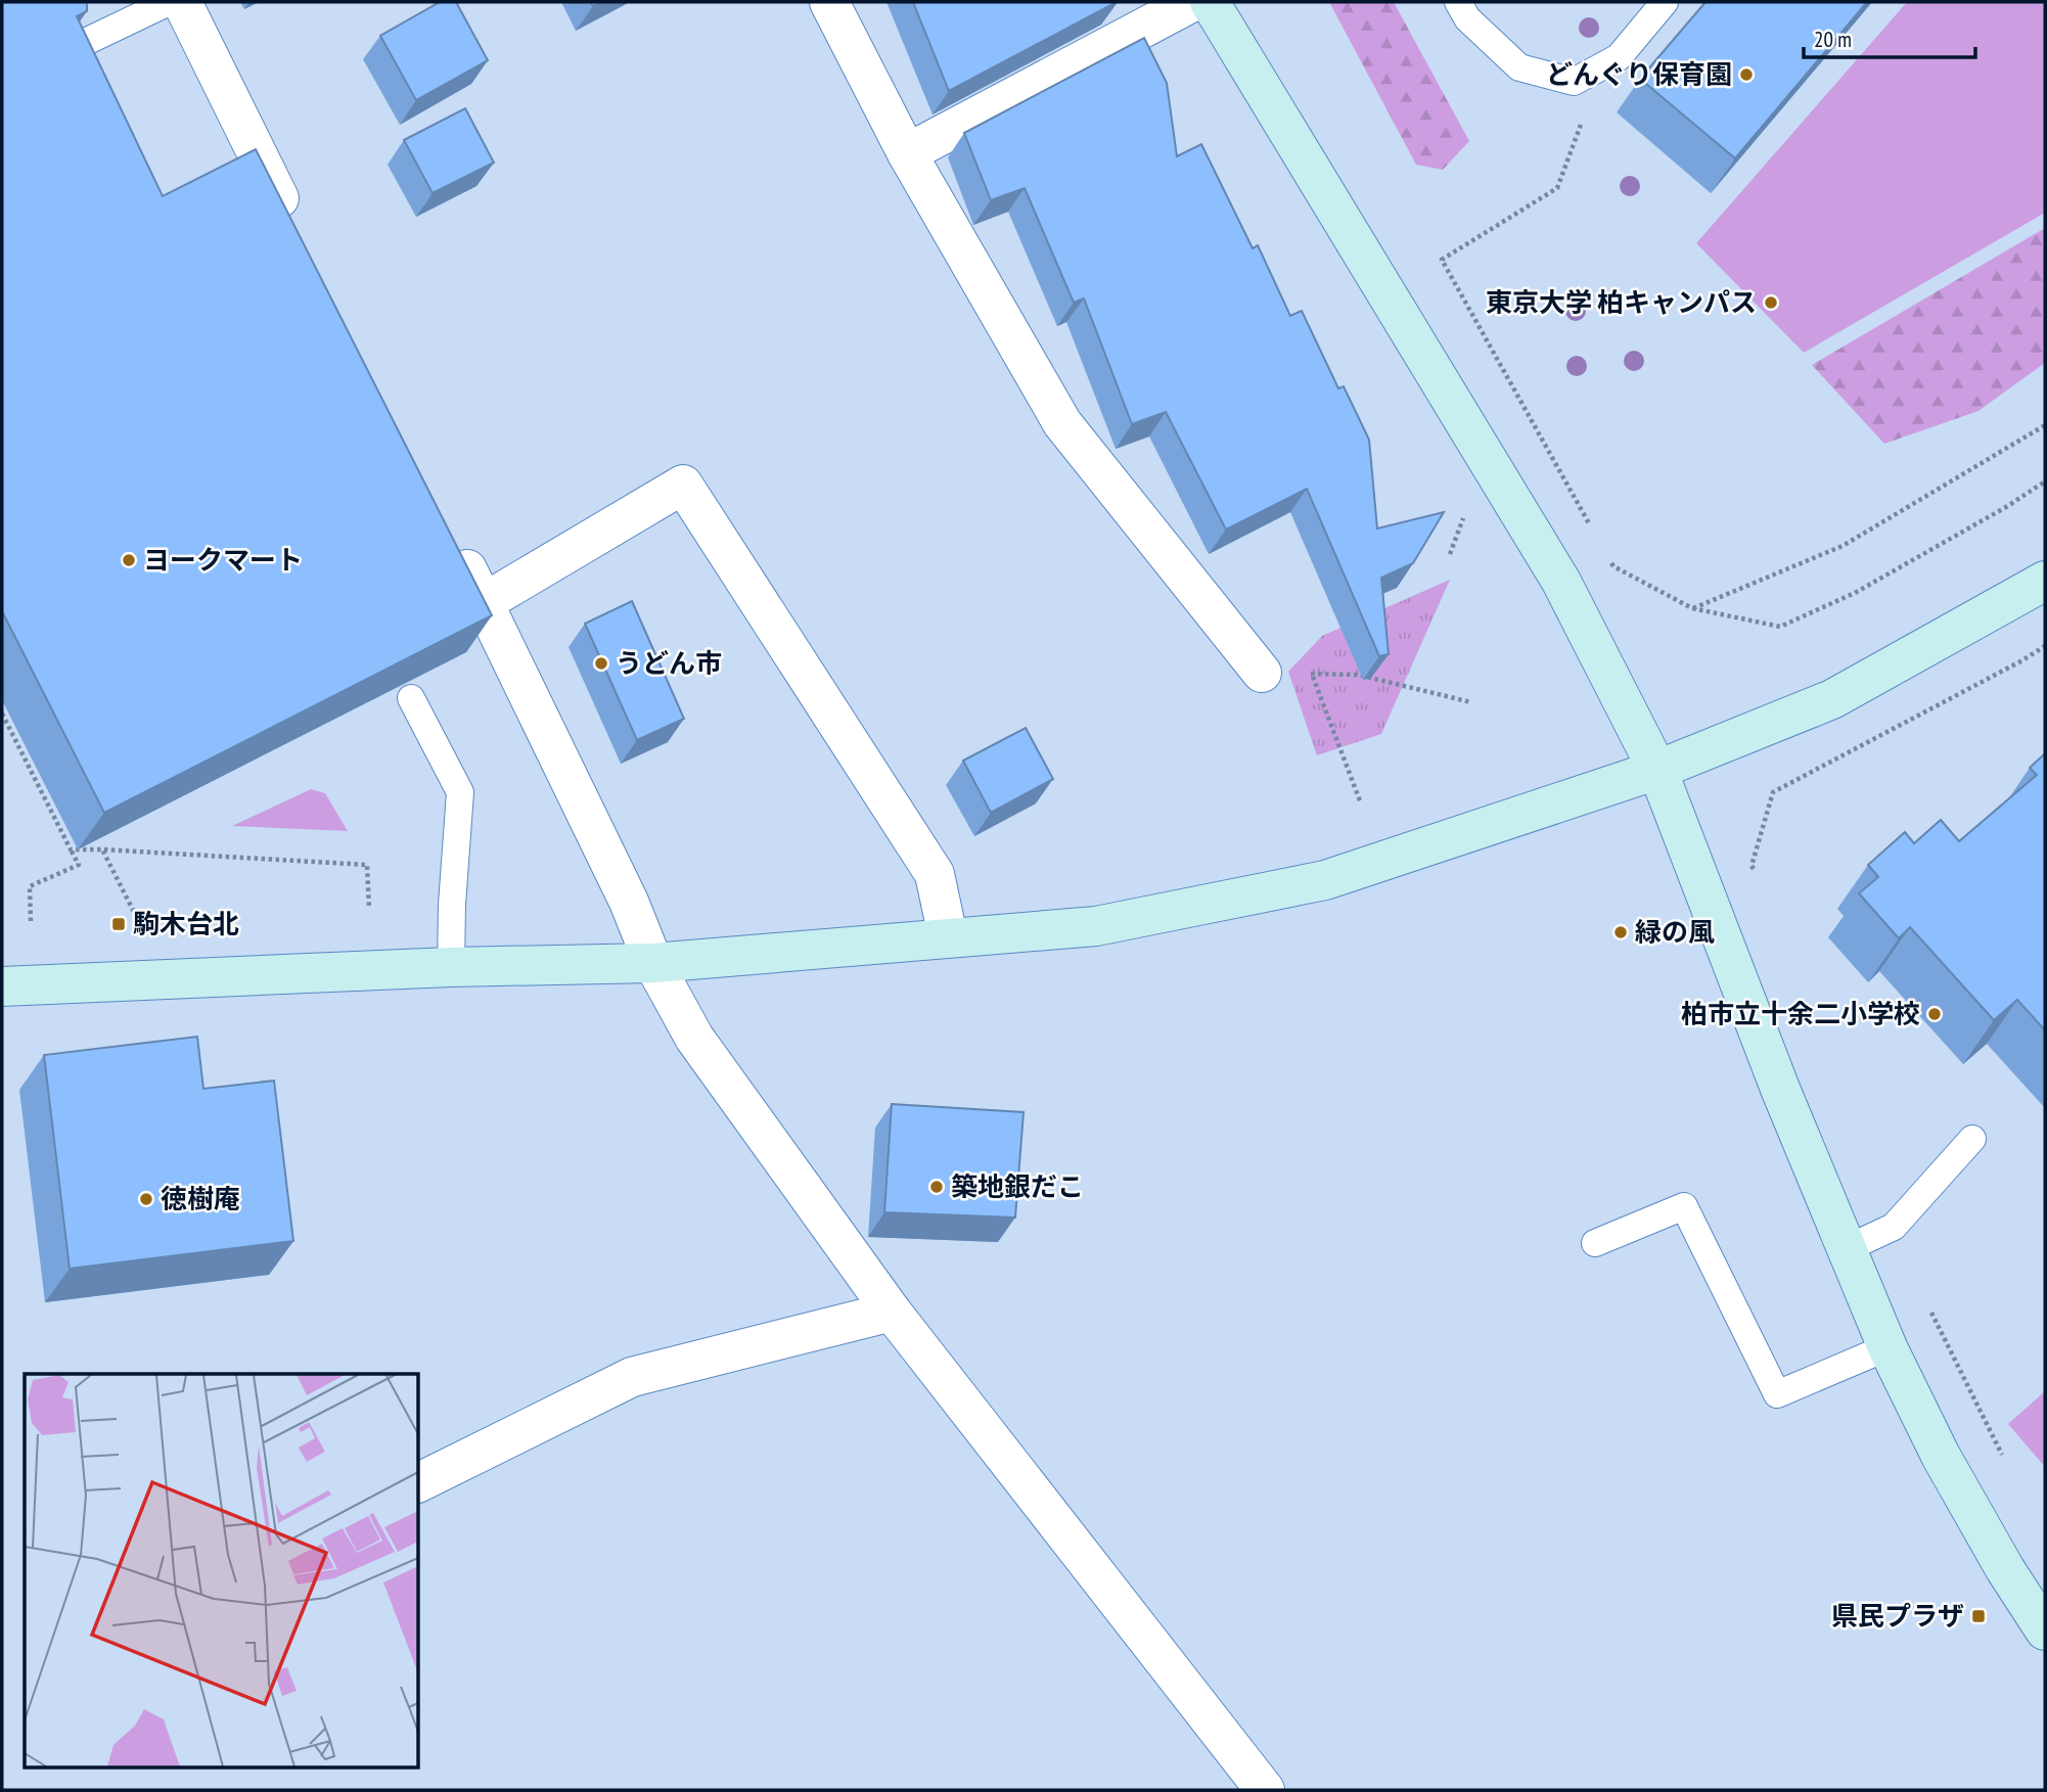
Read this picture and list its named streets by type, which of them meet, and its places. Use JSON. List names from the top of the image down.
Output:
{
  "places": {
    "other": [
      "どんぐり保育園",
      "東京大学 柏キャンパス",
      "ヨークマート",
      "うどん市",
      "緑の風",
      "柏市立十余二小学校",
      "築地銀だこ",
      "徳樹庵"
    ],
    "transit": ["駒木台北", "県民プラザ"]
  },
  "scale_bar": "20 m"
}
